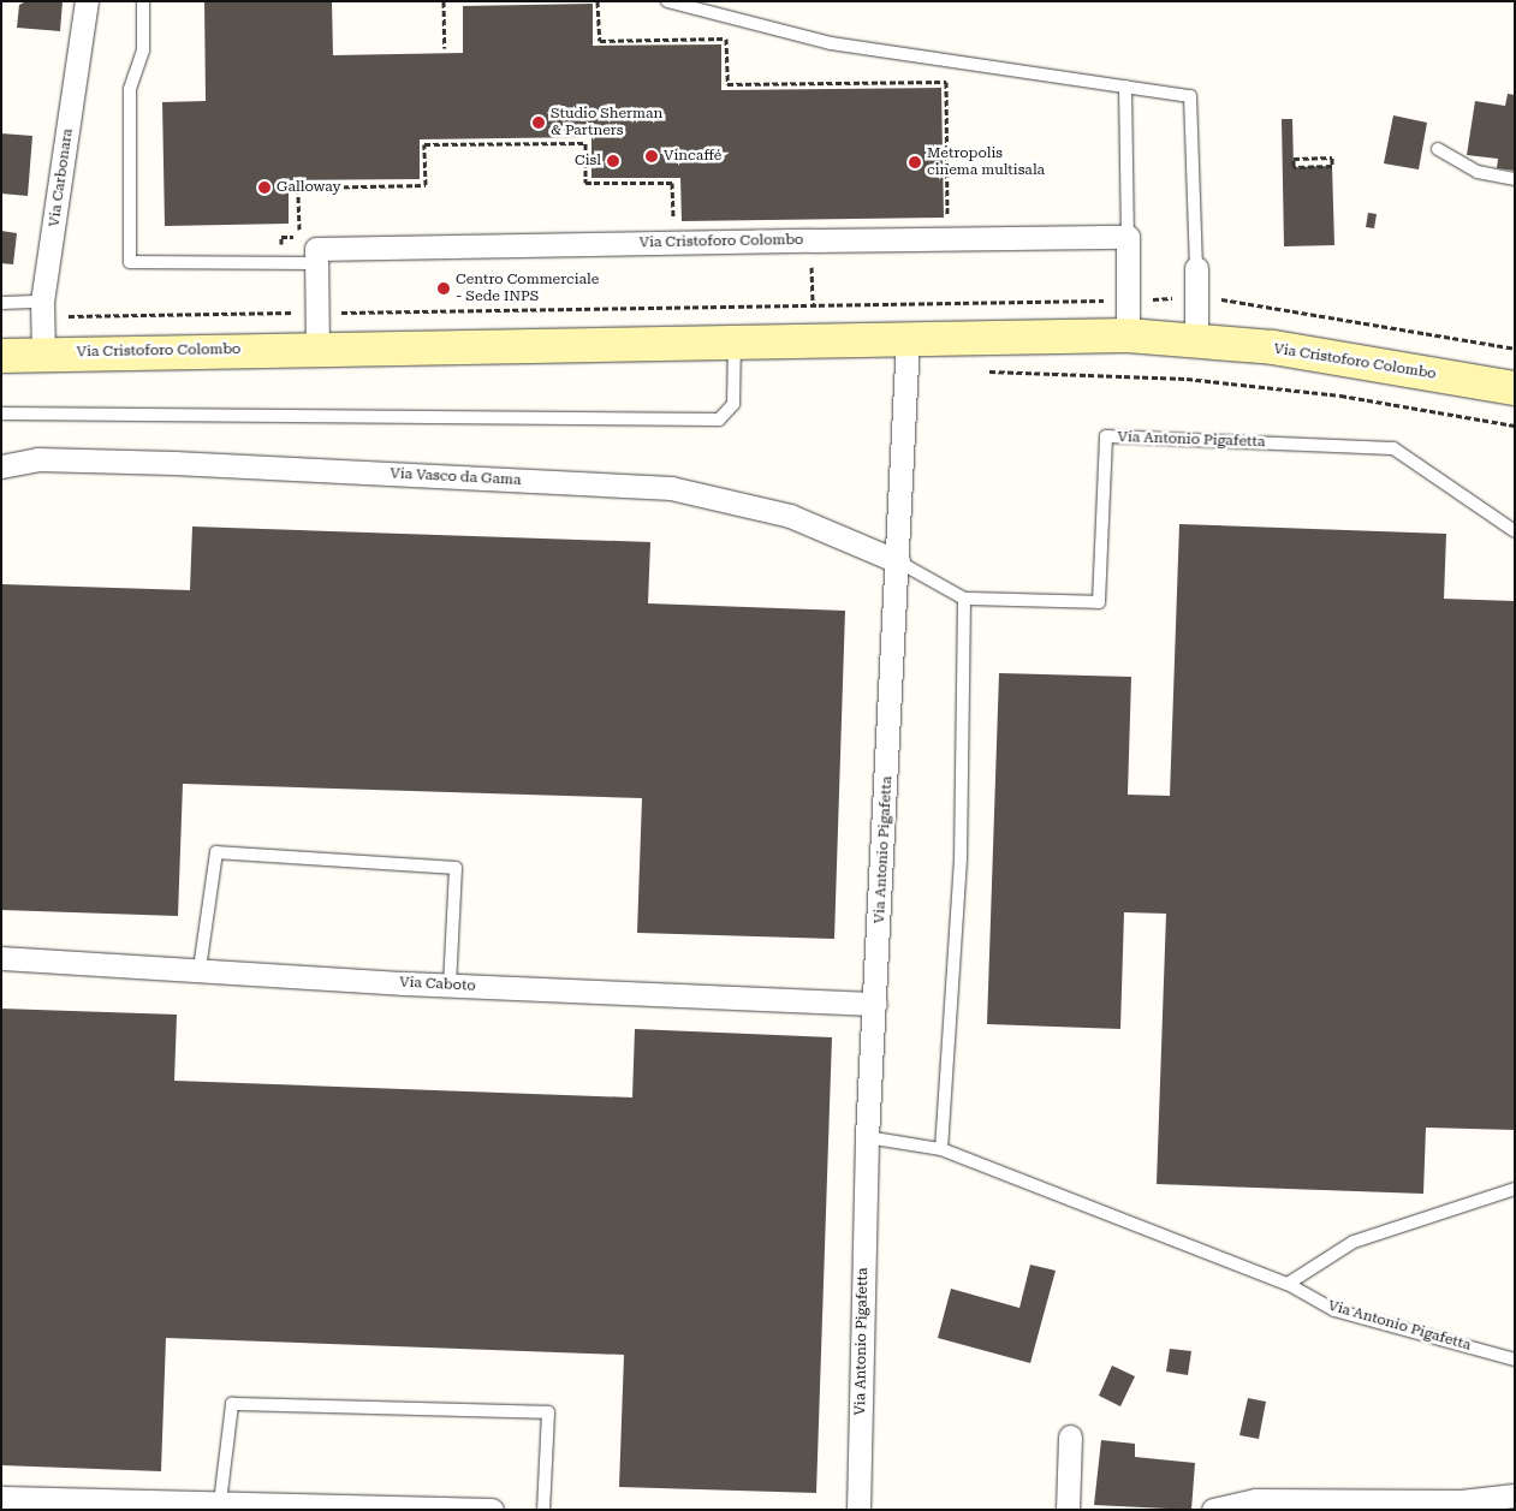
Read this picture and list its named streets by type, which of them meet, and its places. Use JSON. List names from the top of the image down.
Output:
{
  "streets": {
    "main road": ["Via Cristoforo Colombo"],
    "street": [
      "Via Carbonara",
      "Via Antonio Pigafetta",
      "Via Vasco da Gama",
      "Via Caboto"
    ]
  },
  "crossings": [
    ["Via Carbonara", "Via Cristoforo Colombo"],
    ["Via Cristoforo Colombo", "Via Antonio Pigafetta"],
    ["Via Antonio Pigafetta", "Via Vasco da Gama"],
    ["Via Antonio Pigafetta", "Via Caboto"]
  ],
  "places": [
    "Studio Sherman & Partners",
    "Vincaffé",
    "Cisl",
    "Metropolis cinema multisala",
    "Galloway",
    "Centro Commerciale - Sede INPS"
  ]
}
